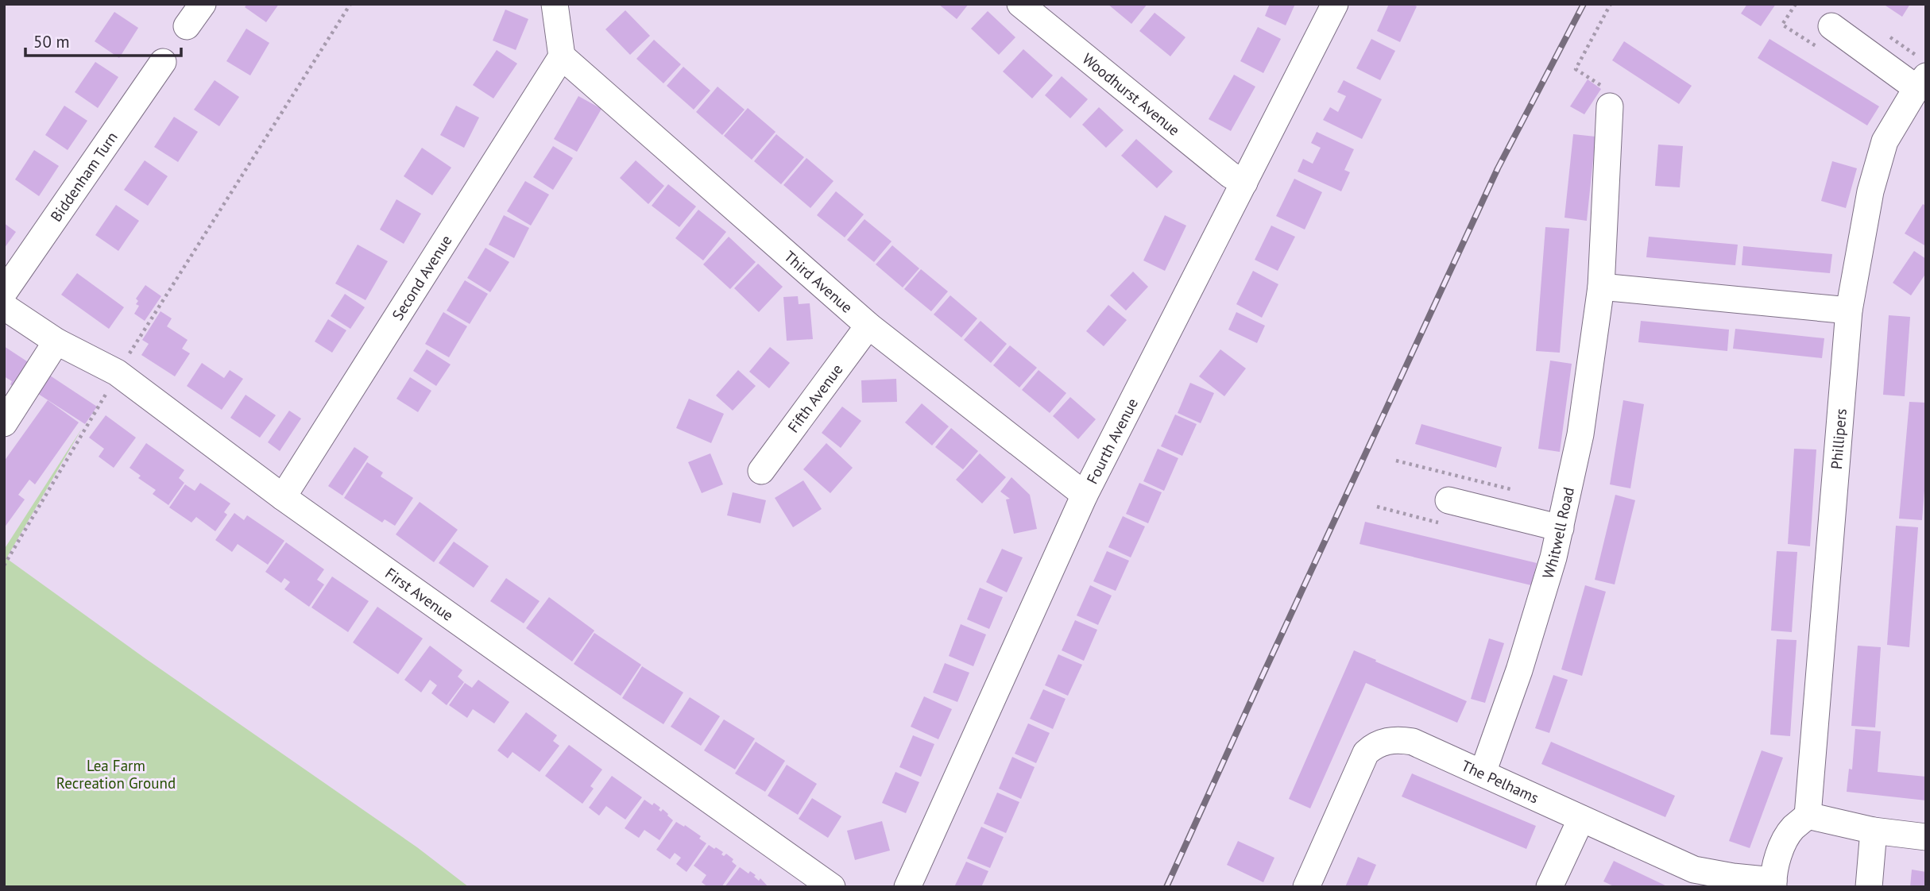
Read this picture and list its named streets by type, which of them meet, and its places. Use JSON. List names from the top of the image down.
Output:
{
  "streets": {
    "street": [
      "Woodhurst Avenue",
      "Biddenham Turn",
      "Second Avenue",
      "Third Avenue",
      "Fifth Avenue",
      "Phillipers",
      "Fourth Avenue",
      "Whitwell Road",
      "First Avenue",
      "The Pelhams"
    ]
  },
  "crossings": [
    ["Woodhurst Avenue", "Fourth Avenue"],
    ["Second Avenue", "Third Avenue"],
    ["Second Avenue", "First Avenue"],
    ["Third Avenue", "Fifth Avenue"],
    ["Third Avenue", "Fourth Avenue"],
    ["Whitwell Road", "The Pelhams"]
  ],
  "parks": ["Lea Farm Recreation Ground"],
  "scale_bar": "50 m"
}
